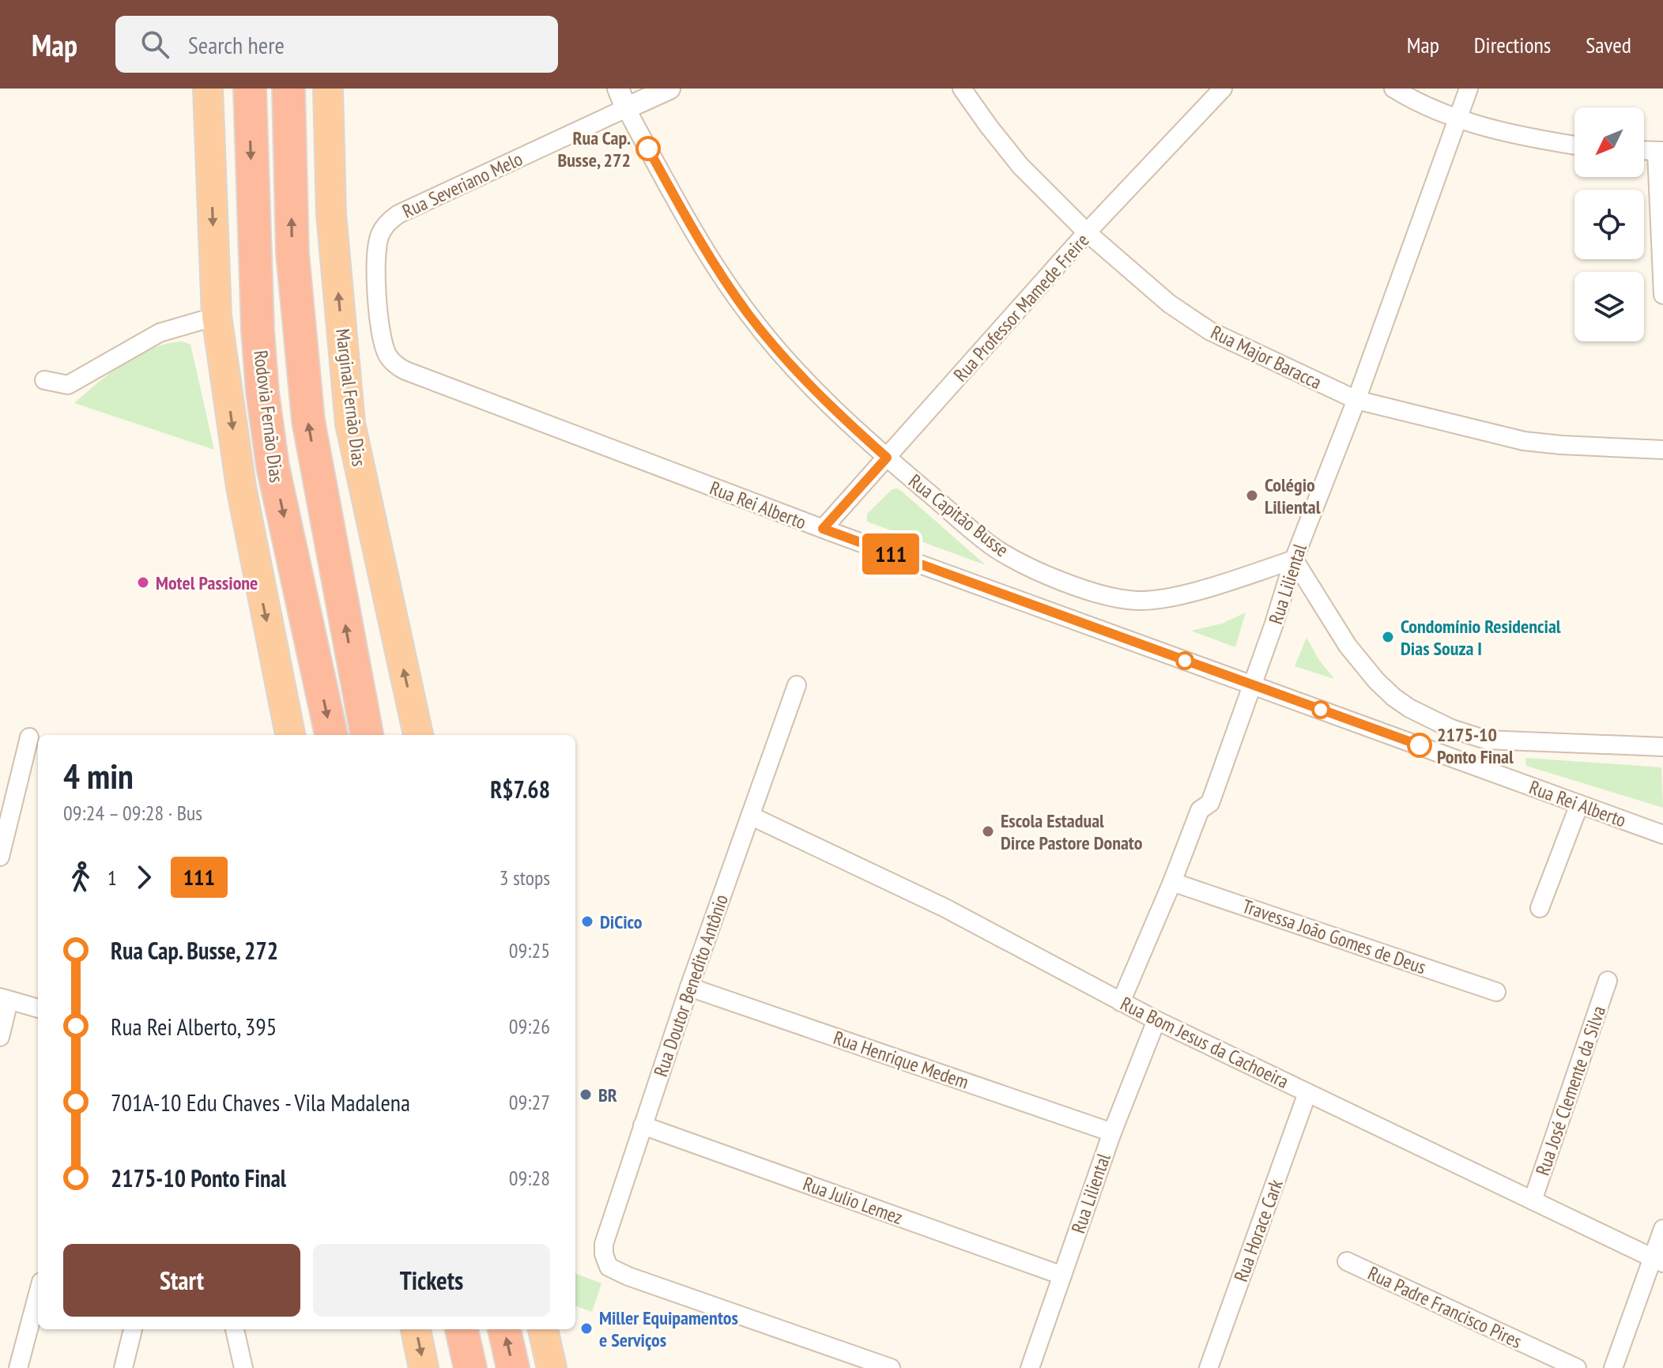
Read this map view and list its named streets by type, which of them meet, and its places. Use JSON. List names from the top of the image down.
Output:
{
  "streets": {
    "highway": ["Marginal Fernão Dias", "Rodovia Fernão Dias"],
    "street": [
      "Rua Severiano Melo",
      "Rua Professor Mamede Freire",
      "Rua Major Baracca",
      "Rua Rei Alberto",
      "Rua Capitão Busse",
      "Rua Liliental",
      "Travessa João Gomes de Deus",
      "Rua Doutor Benedito Antônio",
      "Rua Bom Jesus da Cachoeira",
      "Rua Henrique Medem",
      "Rua José Clemente da Silva",
      "Rua Julio Lemez",
      "Rua Horace Cark",
      "Rua Padre Francisco Pires"
    ]
  },
  "crossings": [
    ["Rua Severiano Melo", "Rua Rei Alberto"],
    ["Rua Severiano Melo", "Rua Capitão Busse"],
    ["Rua Professor Mamede Freire", "Rua Major Baracca"],
    ["Rua Professor Mamede Freire", "Rua Rei Alberto"],
    ["Rua Professor Mamede Freire", "Rua Capitão Busse"],
    ["Rua Major Baracca", "Rua Liliental"],
    ["Rua Rei Alberto", "Rua Liliental"],
    ["Rua Capitão Busse", "Rua Liliental"],
    ["Rua Liliental", "Travessa João Gomes de Deus"],
    ["Rua Liliental", "Rua Bom Jesus da Cachoeira"],
    ["Rua Liliental", "Rua Henrique Medem"],
    ["Rua Liliental", "Rua Julio Lemez"],
    ["Rua Doutor Benedito Antônio", "Rua Bom Jesus da Cachoeira"],
    ["Rua Doutor Benedito Antônio", "Rua Henrique Medem"],
    ["Rua Doutor Benedito Antônio", "Rua Julio Lemez"],
    ["Rua Bom Jesus da Cachoeira", "Rua José Clemente da Silva"],
    ["Rua Bom Jesus da Cachoeira", "Rua Horace Cark"]
  ],
  "places": [
    "Rua Cap. Busse, 272",
    "Colégio Liliental",
    "Motel Passione",
    "Condomínio Residencial Dias Souza I",
    "2175-10 Ponto Final",
    "Escola Estadual Dirce Pastore Donato",
    "DiCico",
    "BR",
    "Miller Equipamentos e Serviços"
  ],
  "lines": ["bus line 111"],
  "north": "bottom left",
  "page": {
    "header": "Map",
    "search": "Search here",
    "nav": ["Map", "Directions", "Saved"],
    "on_map": "111",
    "heading": ["4 min", "09:24 – 09:28 · Bus", "R$7.68"],
    "legs": ["1", "111", "3 stops"],
    "list": [
      {
        "name": "Rua Cap. Busse, 272",
        "value": "09:25"
      },
      {
        "name": "Rua Rei Alberto, 395",
        "value": "09:26"
      },
      {
        "name": "701A-10 Edu Chaves - Vila Madalena",
        "value": "09:27"
      },
      {
        "name": "2175-10 Ponto Final",
        "value": "09:28"
      }
    ],
    "buttons": ["Start", "Tickets"]
  }
}
